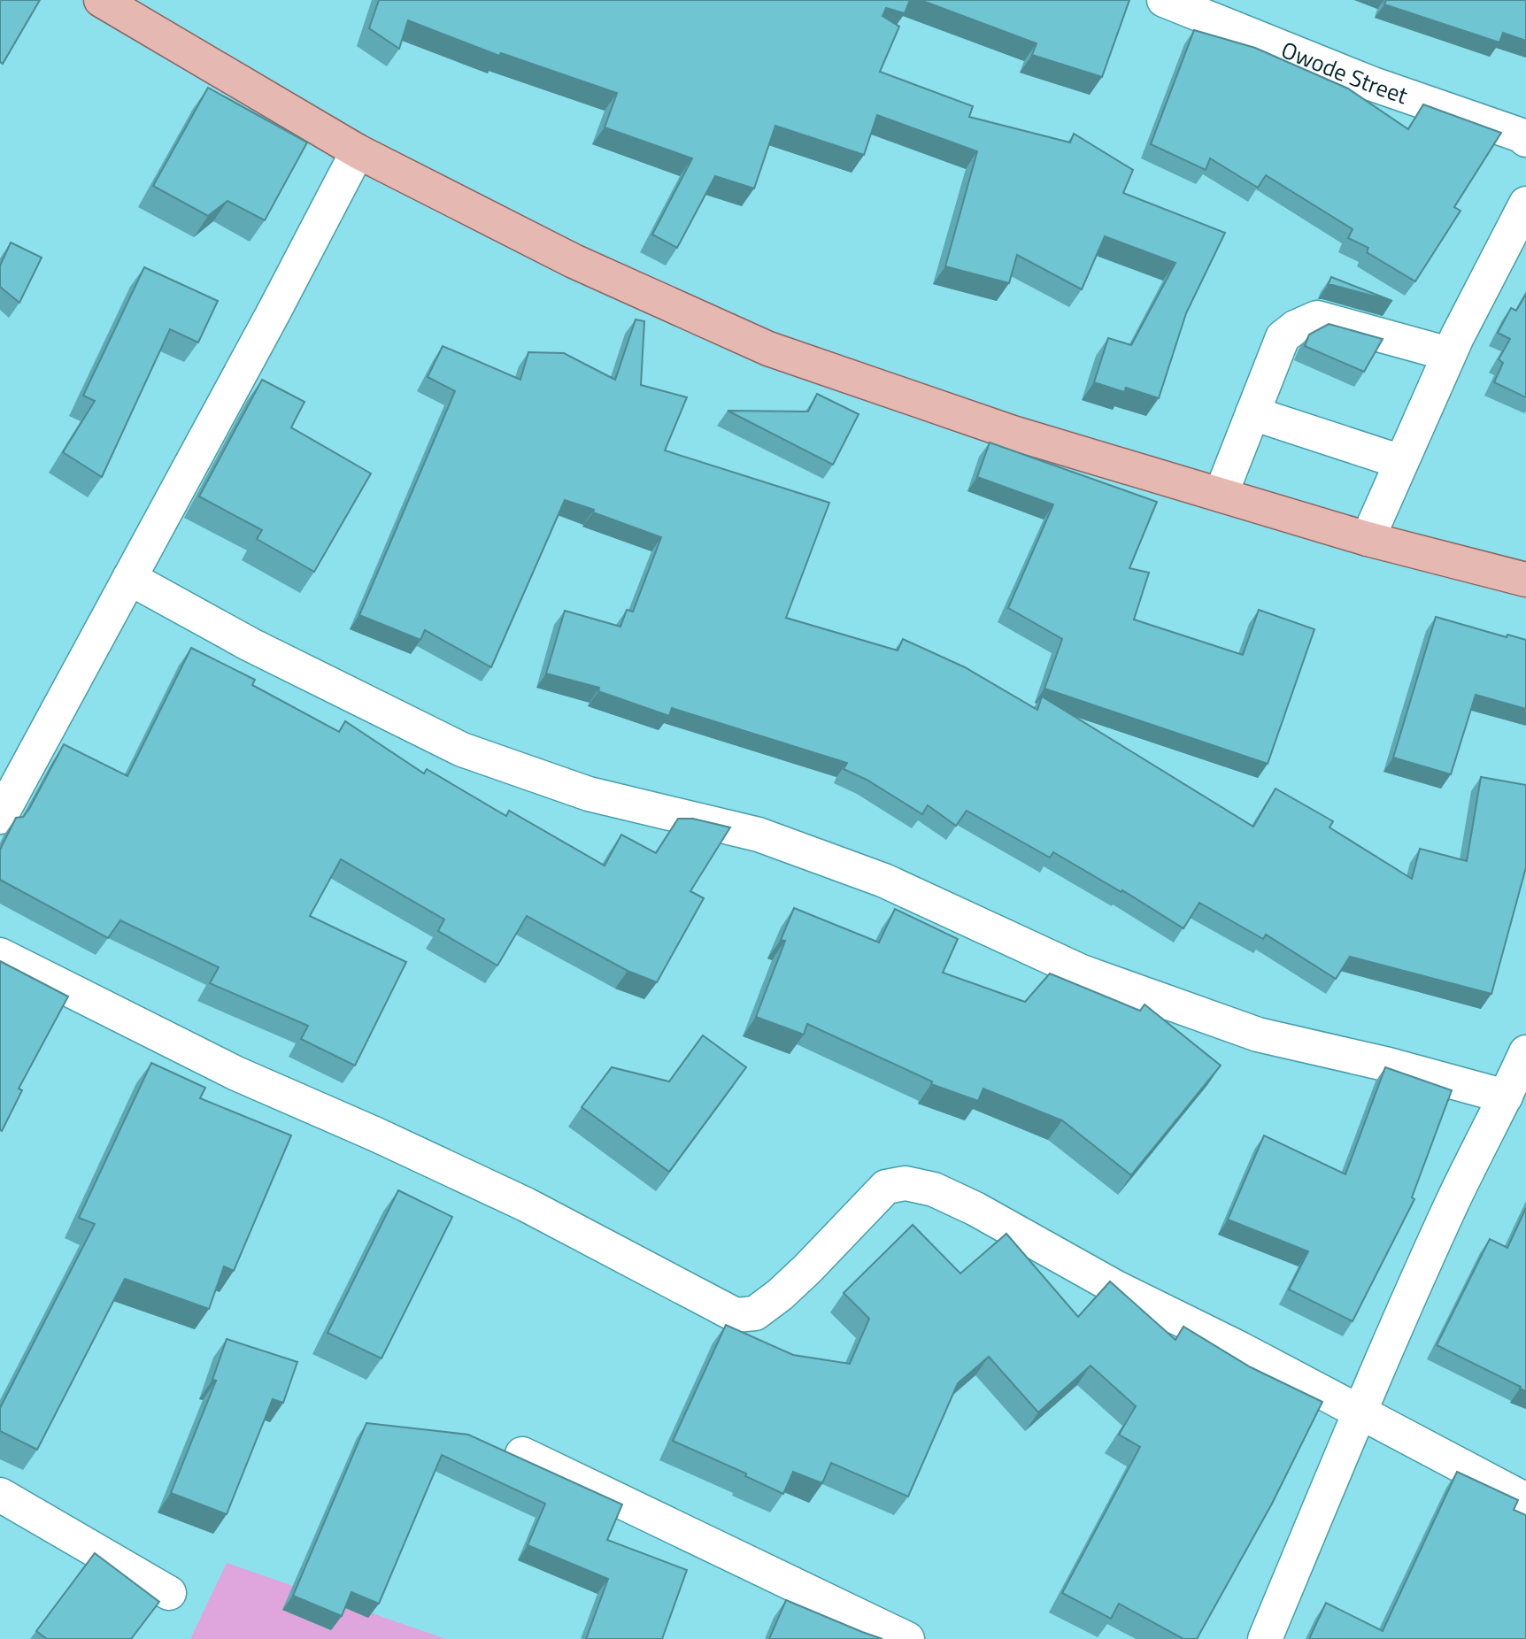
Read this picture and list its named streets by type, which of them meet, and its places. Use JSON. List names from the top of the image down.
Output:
{
  "streets": {
    "street": ["Owode Street"]
  }
}
